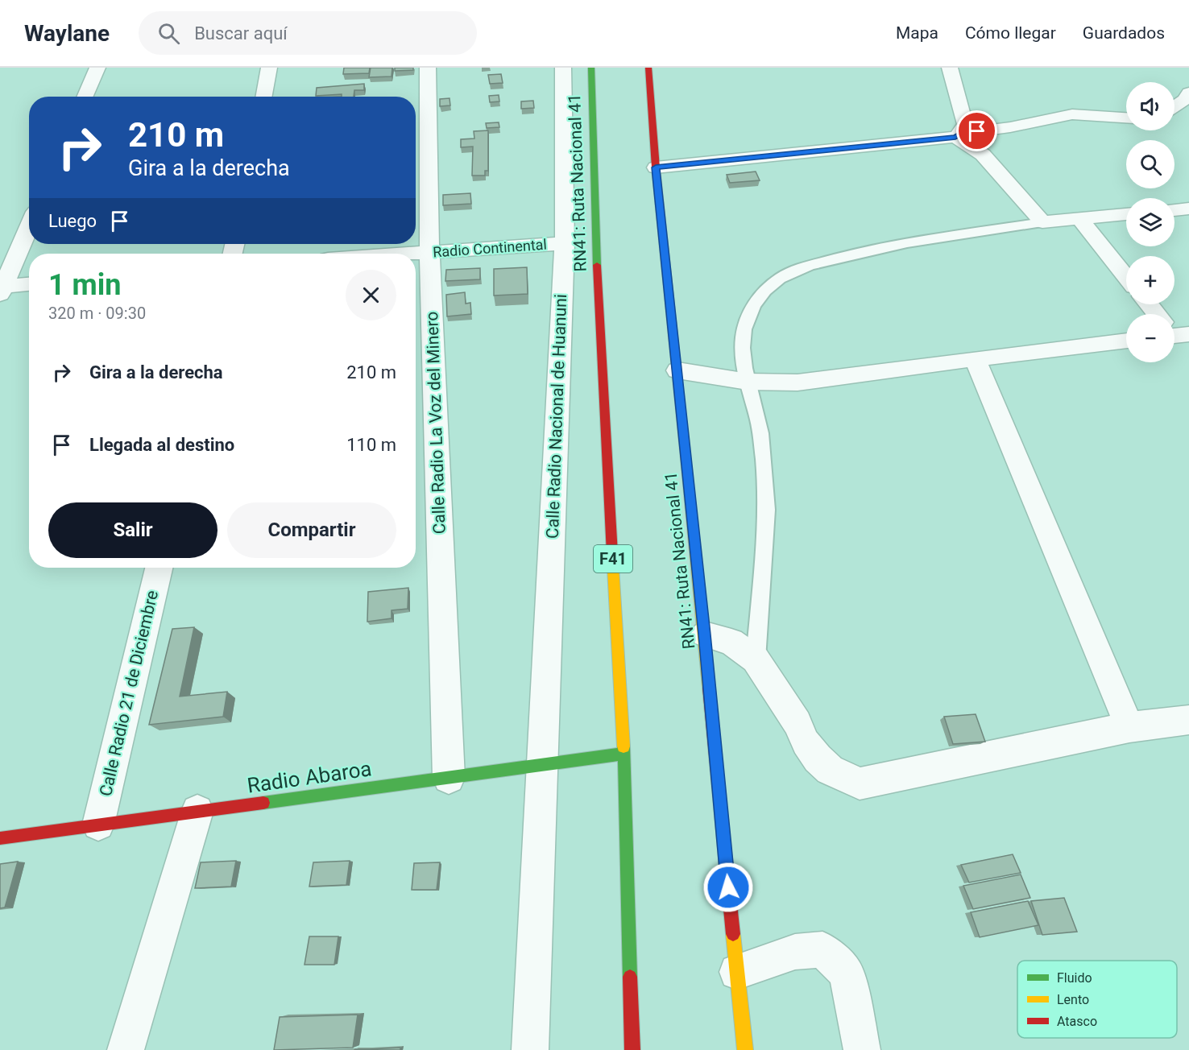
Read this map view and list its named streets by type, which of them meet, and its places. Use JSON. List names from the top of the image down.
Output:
{
  "streets": {
    "main road": ["RN41: Ruta Nacional 41", "F41", "Radio Abaroa"],
    "street": [
      "Radio Continental",
      "Calle Radio Nacional de Huanuni",
      "Calle Radio La Voz del Minero",
      "Calle Radio 21 de Diciembre"
    ]
  },
  "crossings": [
    ["RN41: Ruta Nacional 41", "Radio Abaroa"],
    ["Radio Continental", "Calle Radio Nacional de Huanuni"],
    ["Radio Continental", "Calle Radio La Voz del Minero"],
    ["Calle Radio Nacional de Huanuni", "Radio Abaroa"],
    ["Calle Radio La Voz del Minero", "Radio Abaroa"],
    ["Calle Radio 21 de Diciembre", "Radio Abaroa"]
  ],
  "legend": ["Fluido", "Lento", "Atasco"],
  "page": {
    "header": "Waylane",
    "search": "Buscar aquí",
    "nav": ["Mapa", "Cómo llegar", "Guardados"],
    "map_buttons": ["+", "−"],
    "turn": ["210 m", "Gira a la derecha"],
    "then": "Luego",
    "heading": ["1 min", "320 m · 09:30"],
    "list": [
      {
        "name": "Gira a la derecha",
        "value": "210 m"
      },
      {
        "name": "Llegada al destino",
        "value": "110 m"
      }
    ],
    "buttons": ["Salir", "Compartir"]
  }
}
